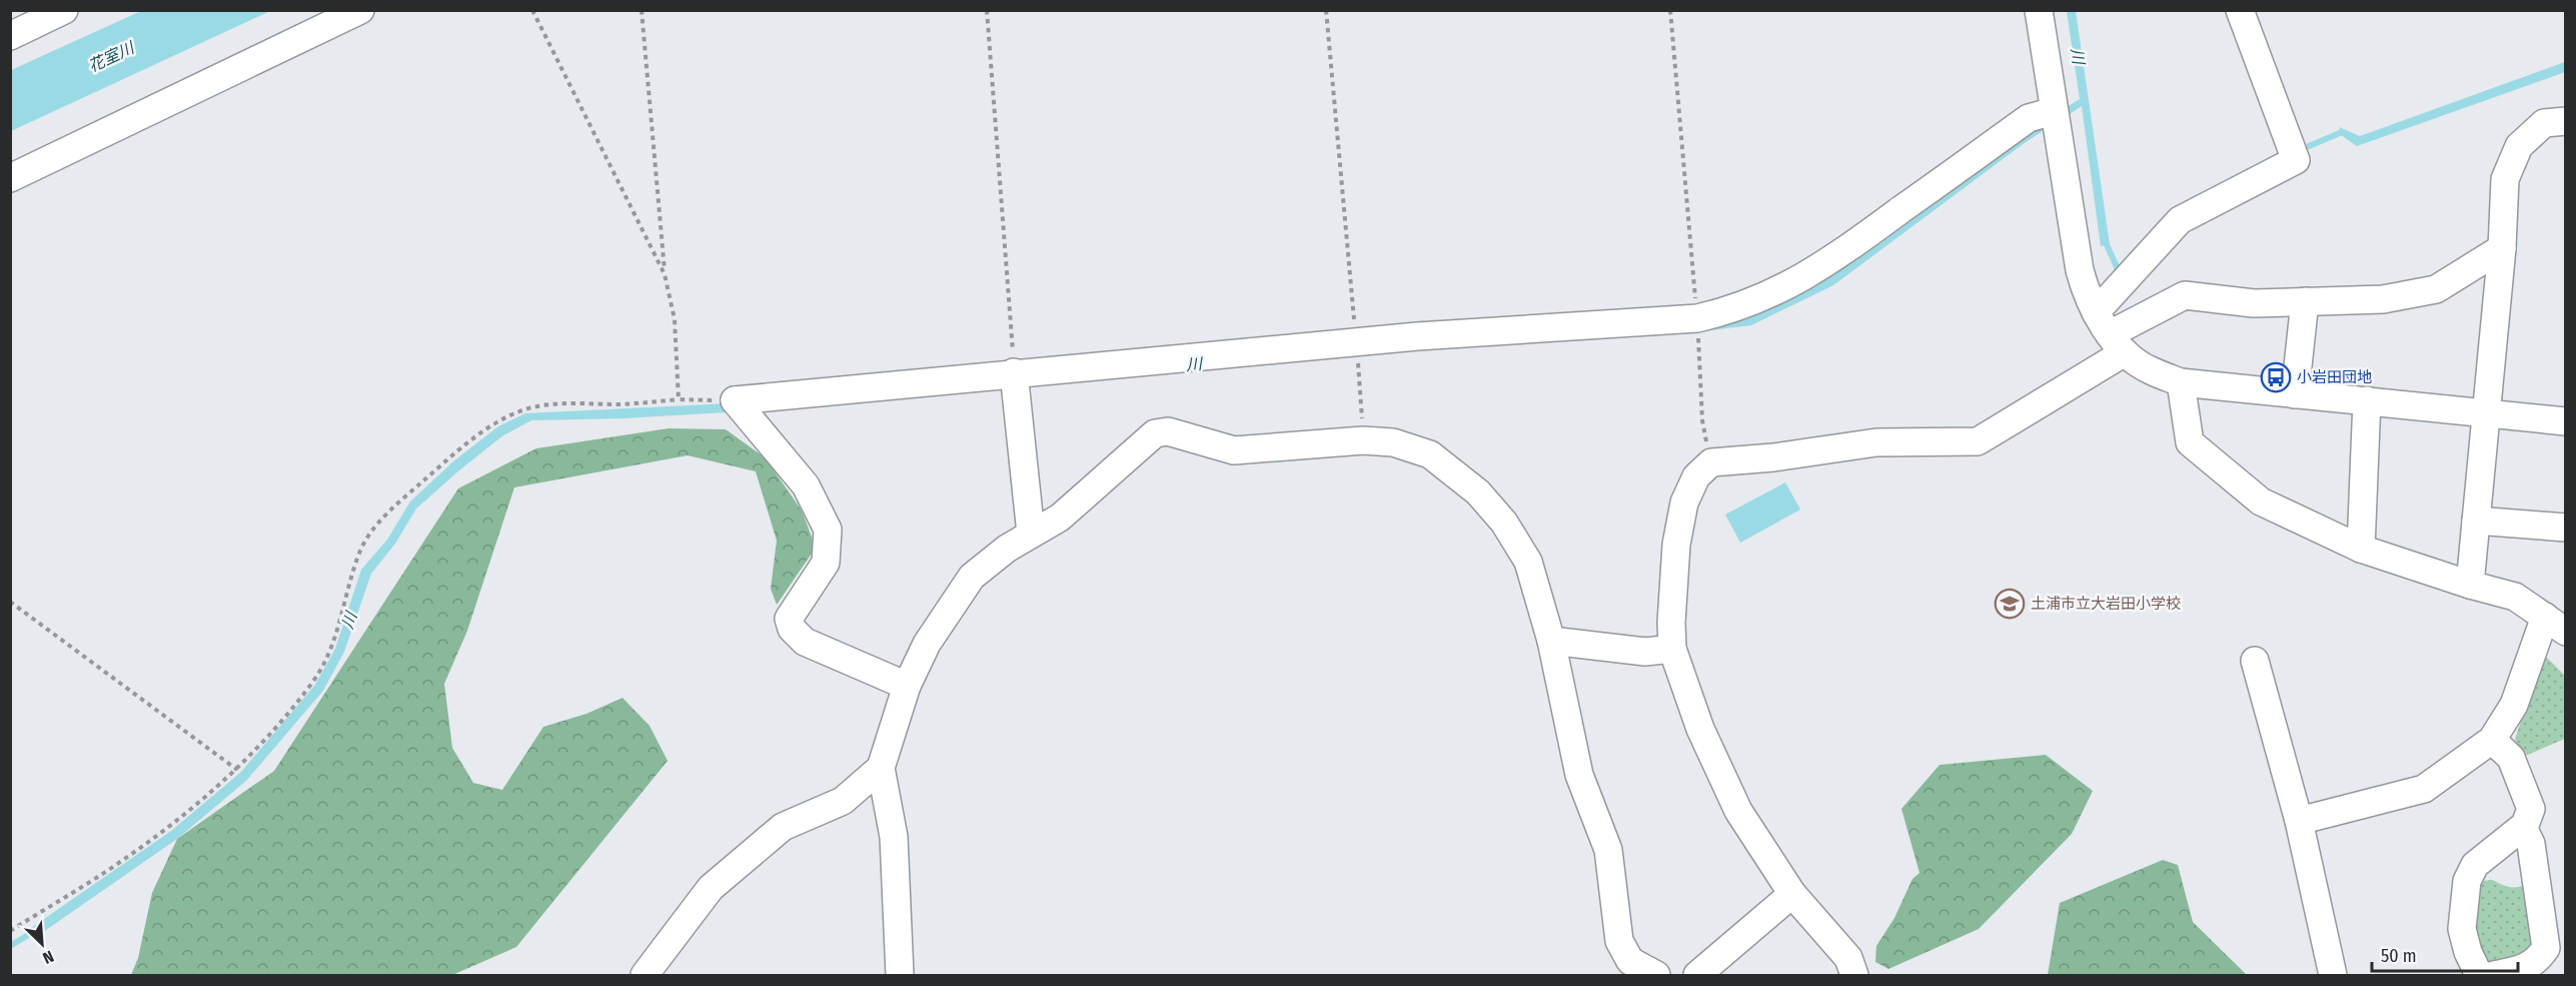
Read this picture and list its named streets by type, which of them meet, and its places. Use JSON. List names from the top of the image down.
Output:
{
  "water": ["川", "花室川"],
  "places": {
    "bus stop": ["小岩田団地"],
    "school or university": ["土浦市立大岩田小学校"]
  },
  "scale_bar": "50 m",
  "north": "bottom right"
}
